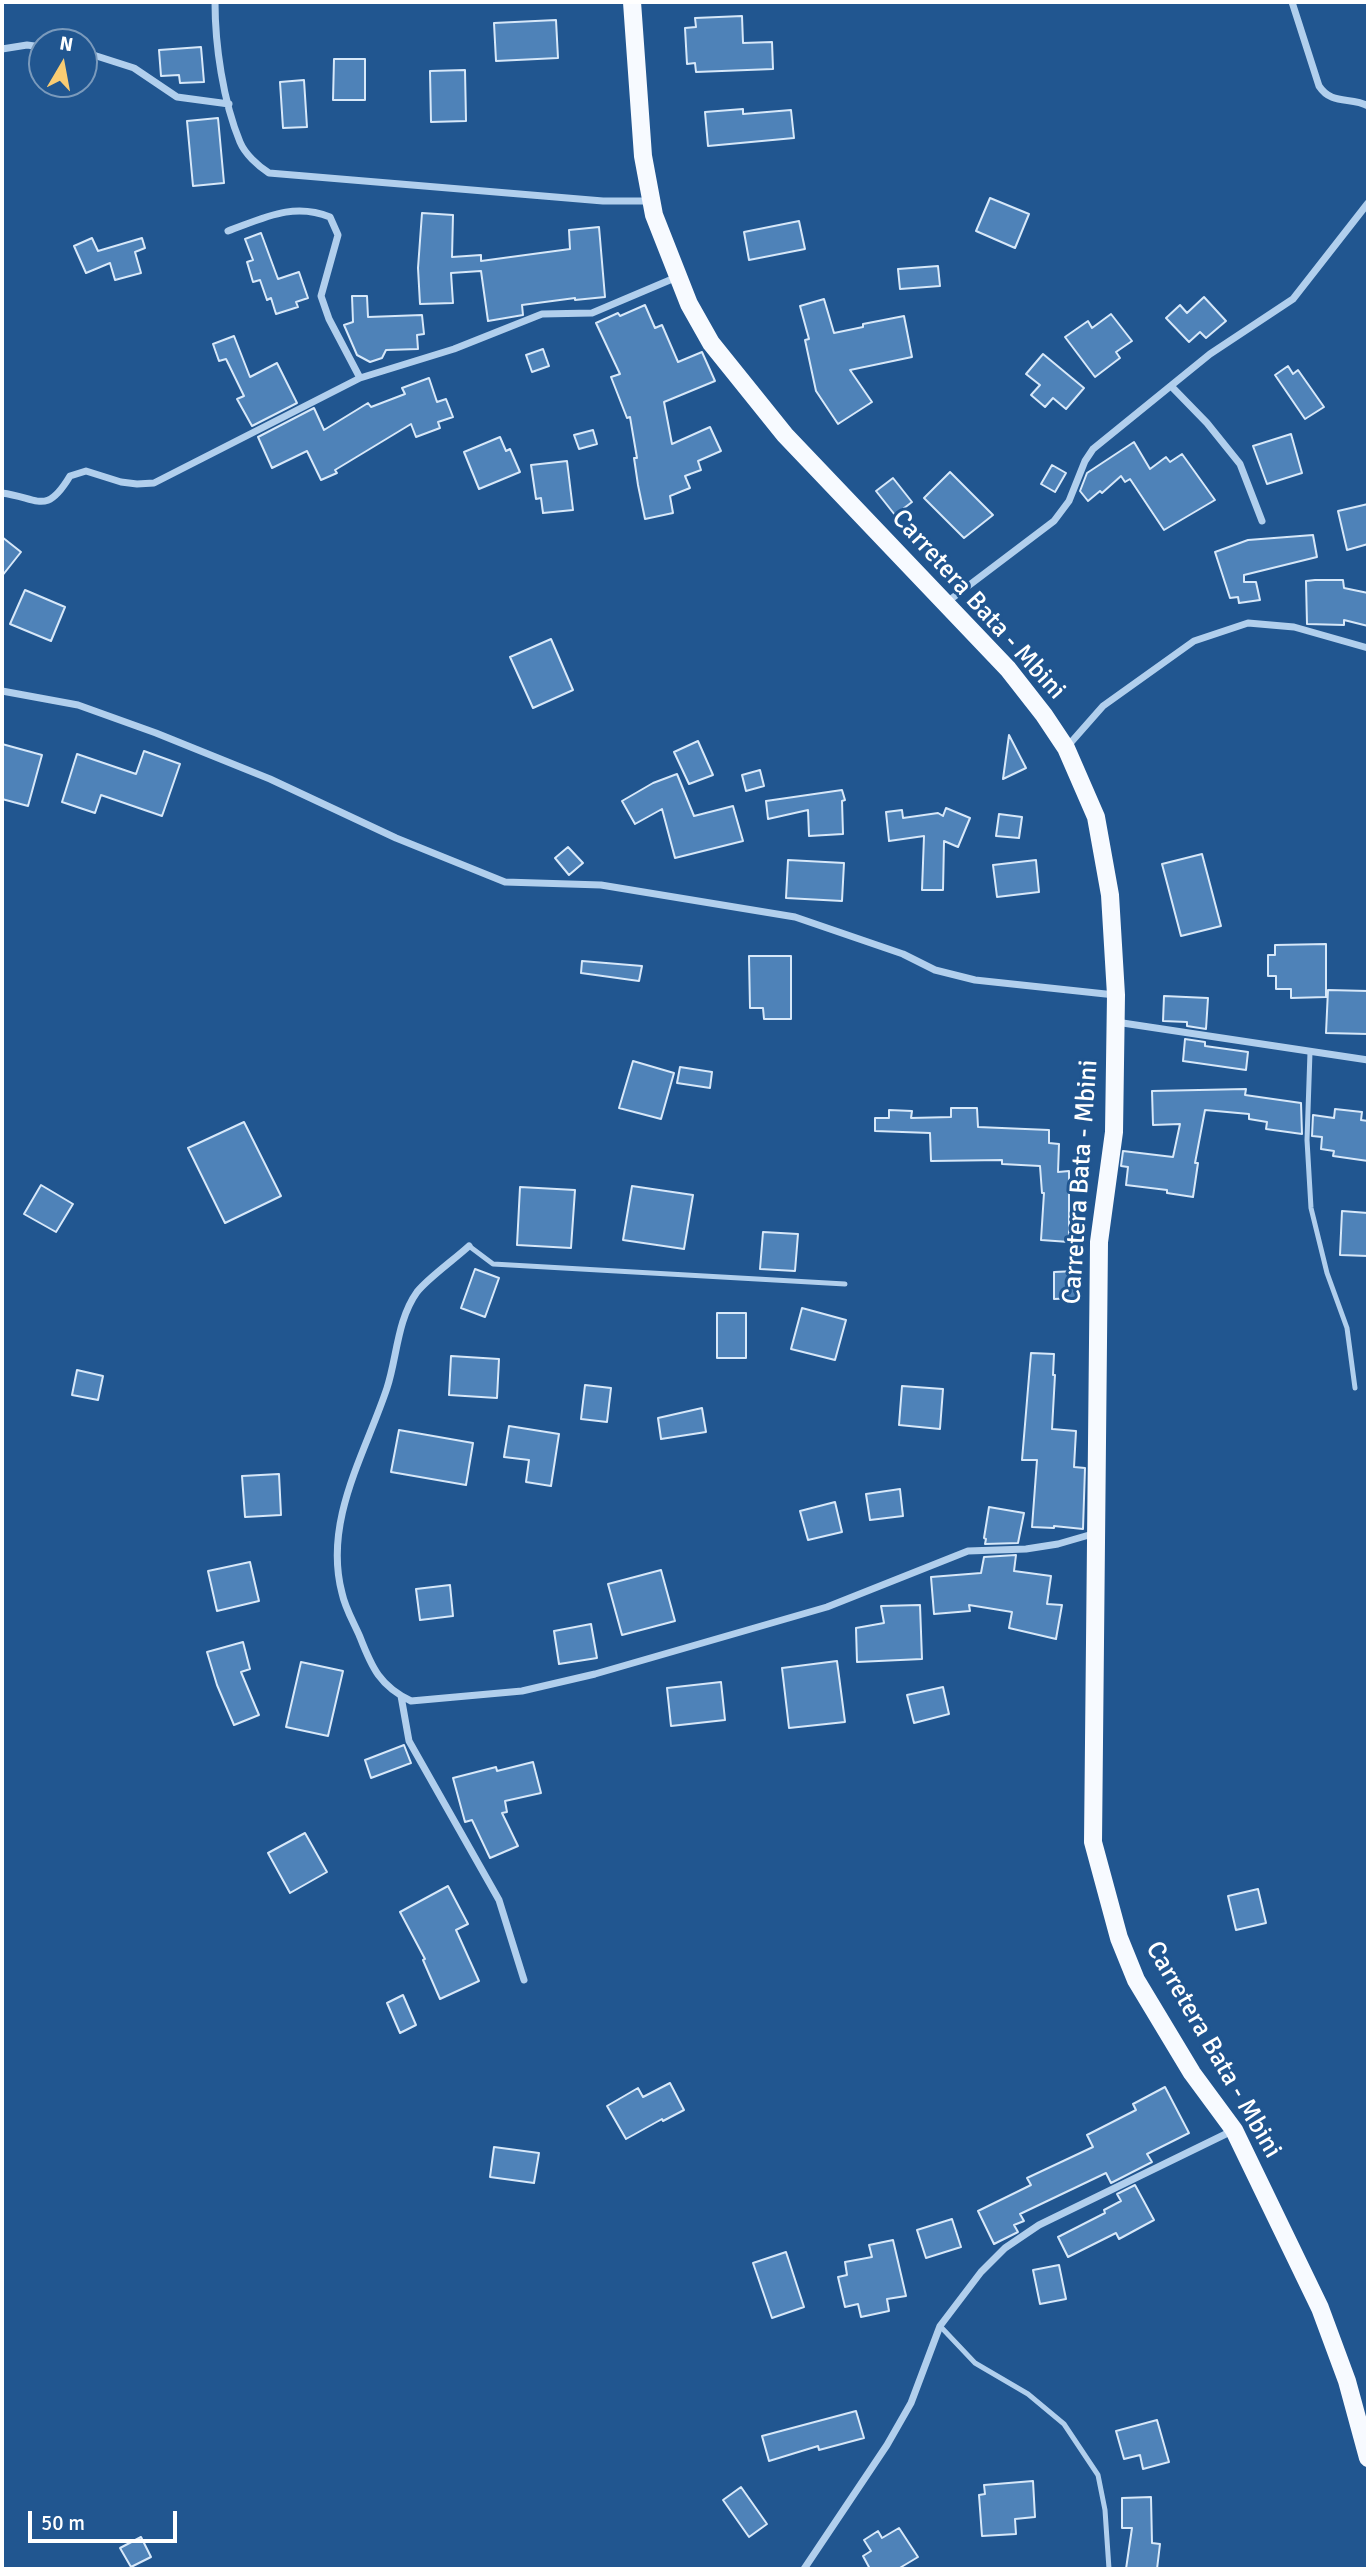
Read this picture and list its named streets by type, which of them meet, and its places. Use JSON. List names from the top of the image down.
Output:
{
  "streets": {
    "main road": ["Carretera Bata - Mbini"]
  },
  "scale_bar": "50 m",
  "north": "top"
}
